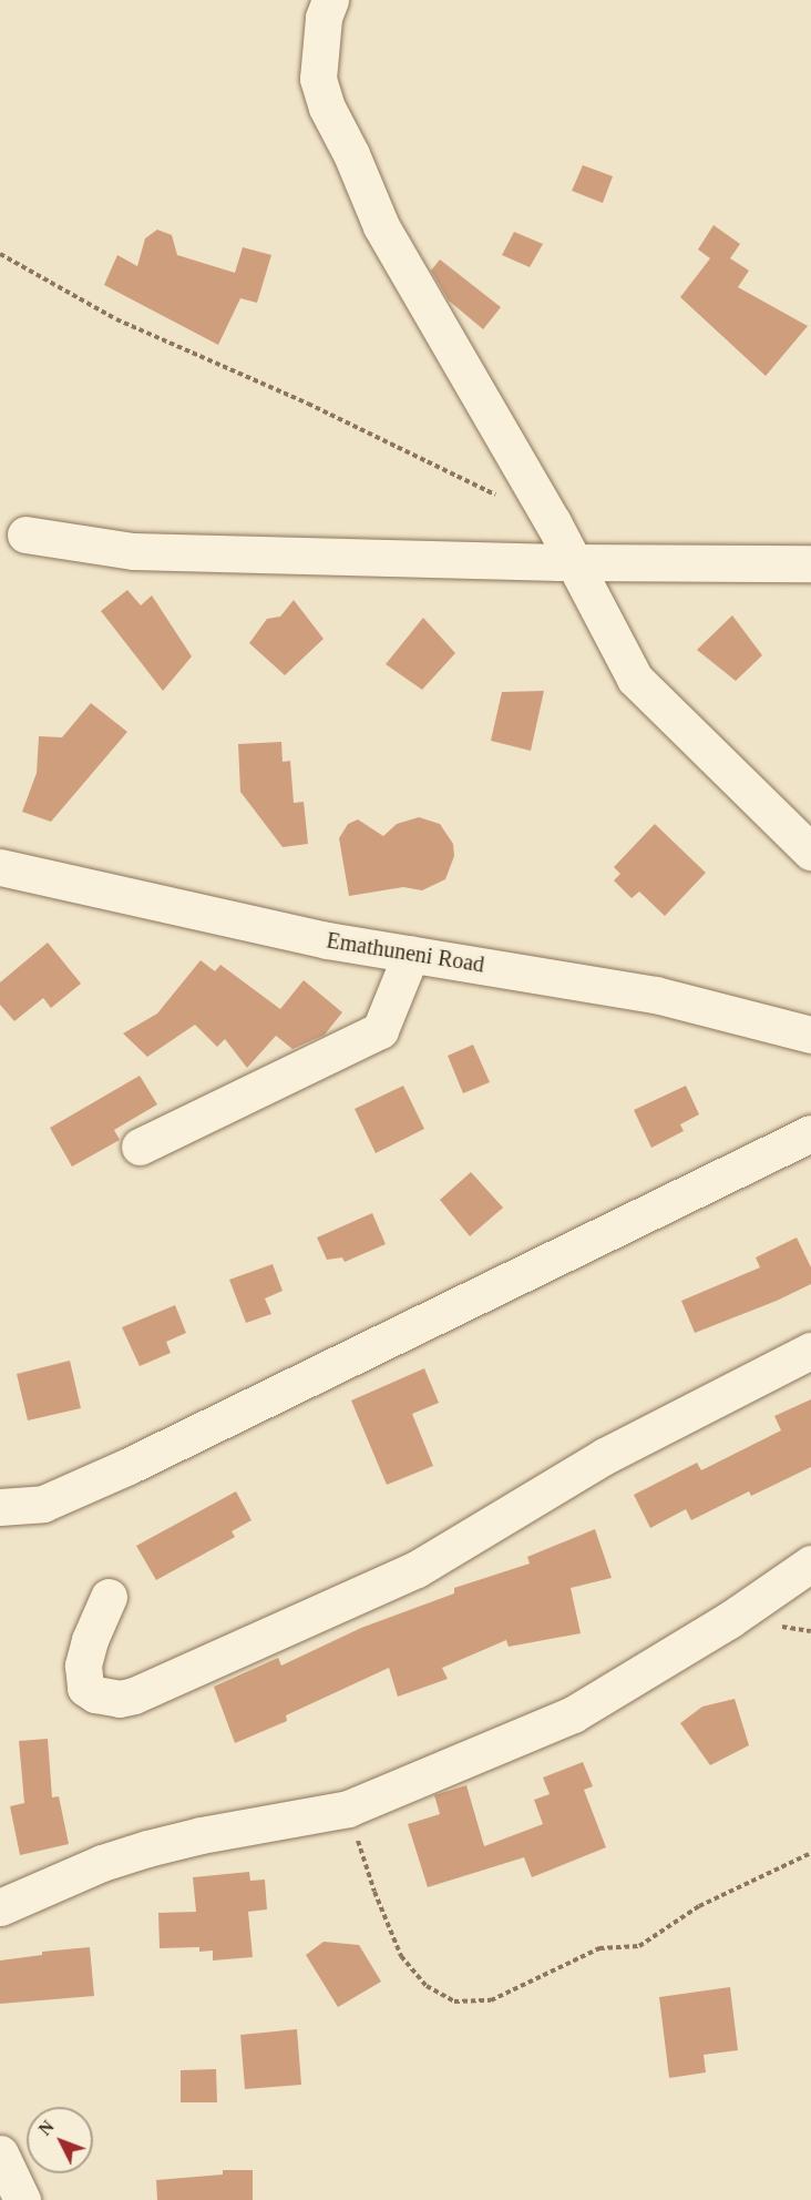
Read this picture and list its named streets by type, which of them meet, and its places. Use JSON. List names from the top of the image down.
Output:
{
  "streets": {
    "street": ["Emathuneni Road"]
  },
  "north": "top left"
}
